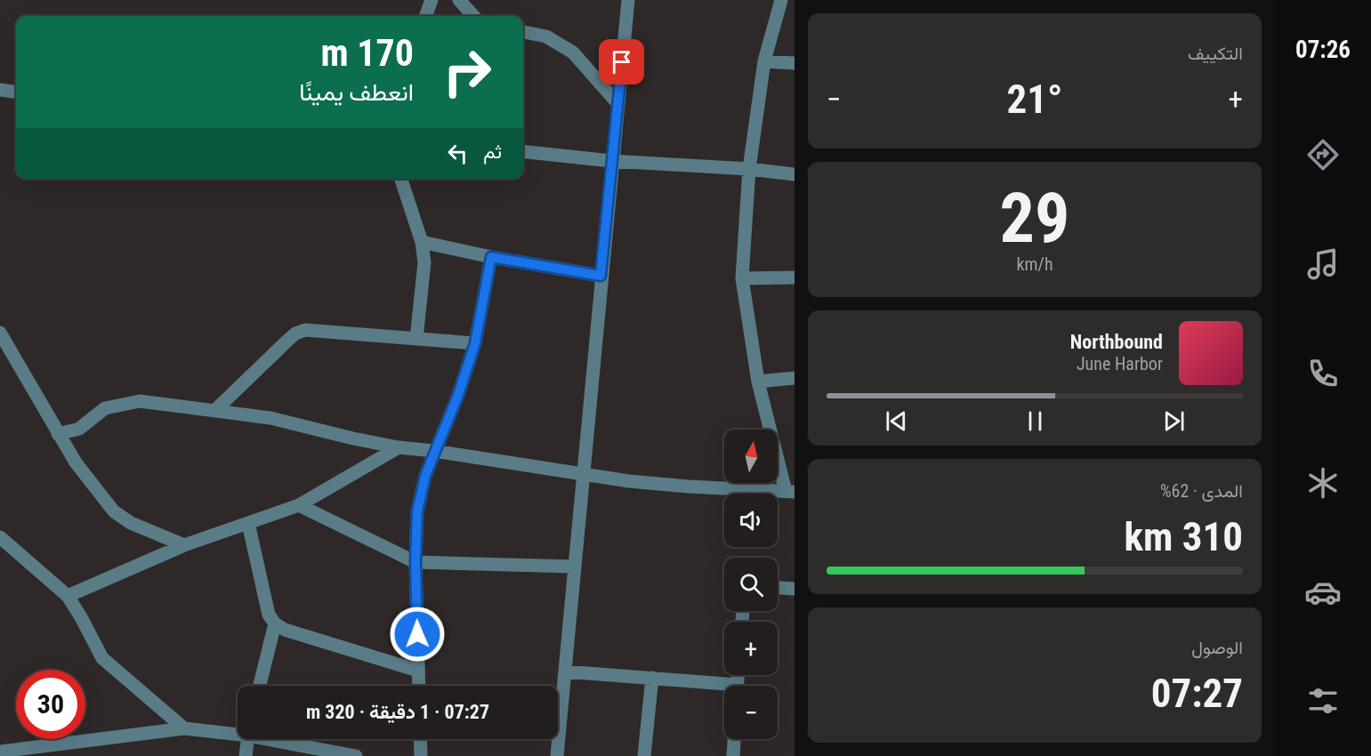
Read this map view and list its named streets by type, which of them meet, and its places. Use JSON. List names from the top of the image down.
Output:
{
  "north": "top",
  "page": {
    "tabs": "07:26",
    "tile": [
      "التكييف",
      ["29", "km/h"],
      ["المدى · 62%", "310 km"],
      ["الوصول", "07:27"]
    ],
    "turn": ["170 m", "انعطف يمينًا"],
    "heat": ["−", "21°", "+"],
    "then": "ثم",
    "song": ["Northbound", "June Harbor"],
    "map_buttons": ["+", "−"],
    "limit": "30",
    "trip": "07:27 · 1 دقيقة · 320 m"
  }
}
